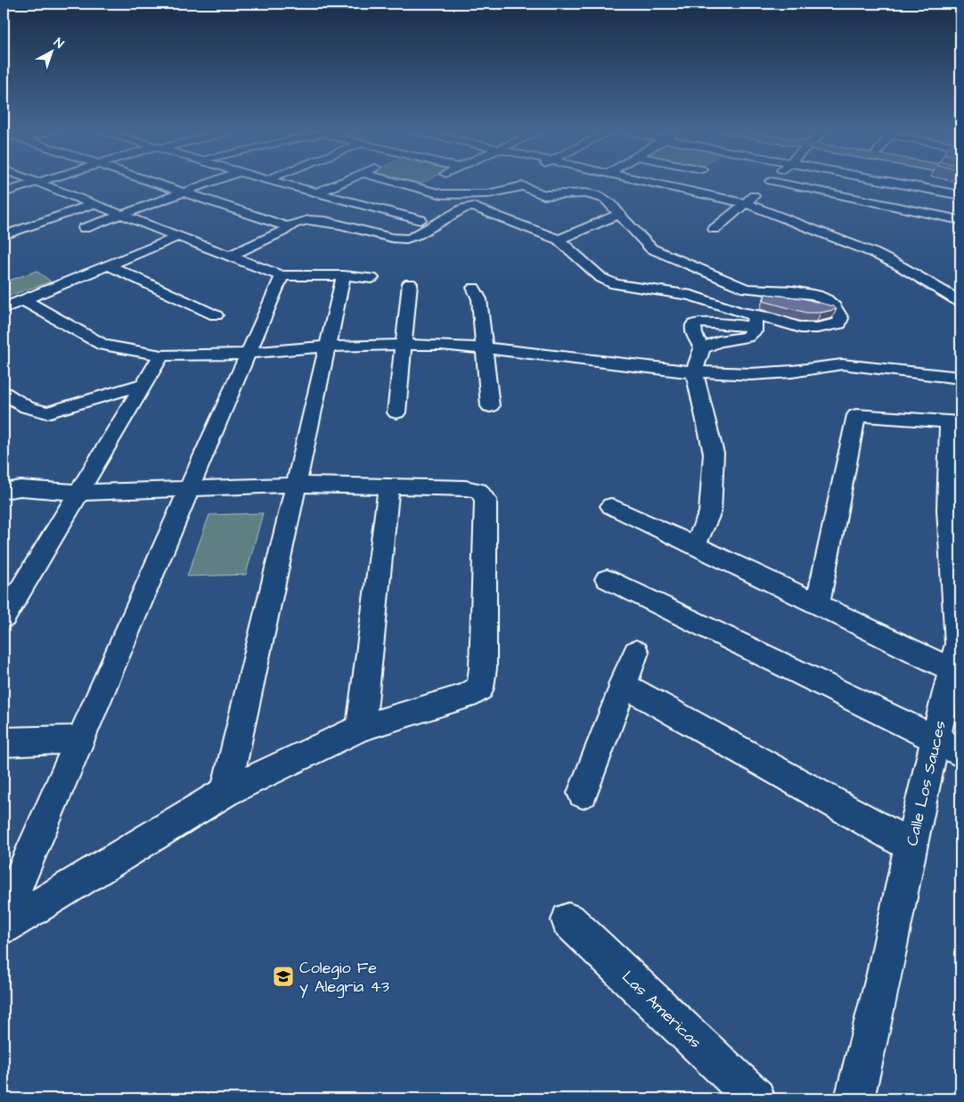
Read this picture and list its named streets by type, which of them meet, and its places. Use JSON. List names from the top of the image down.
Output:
{
  "streets": {
    "street": ["Calle Los Sauces", "Las Americas"]
  },
  "places": {
    "school or university": ["Colegio Fe y Alegria 43"]
  },
  "north": "top right"
}
